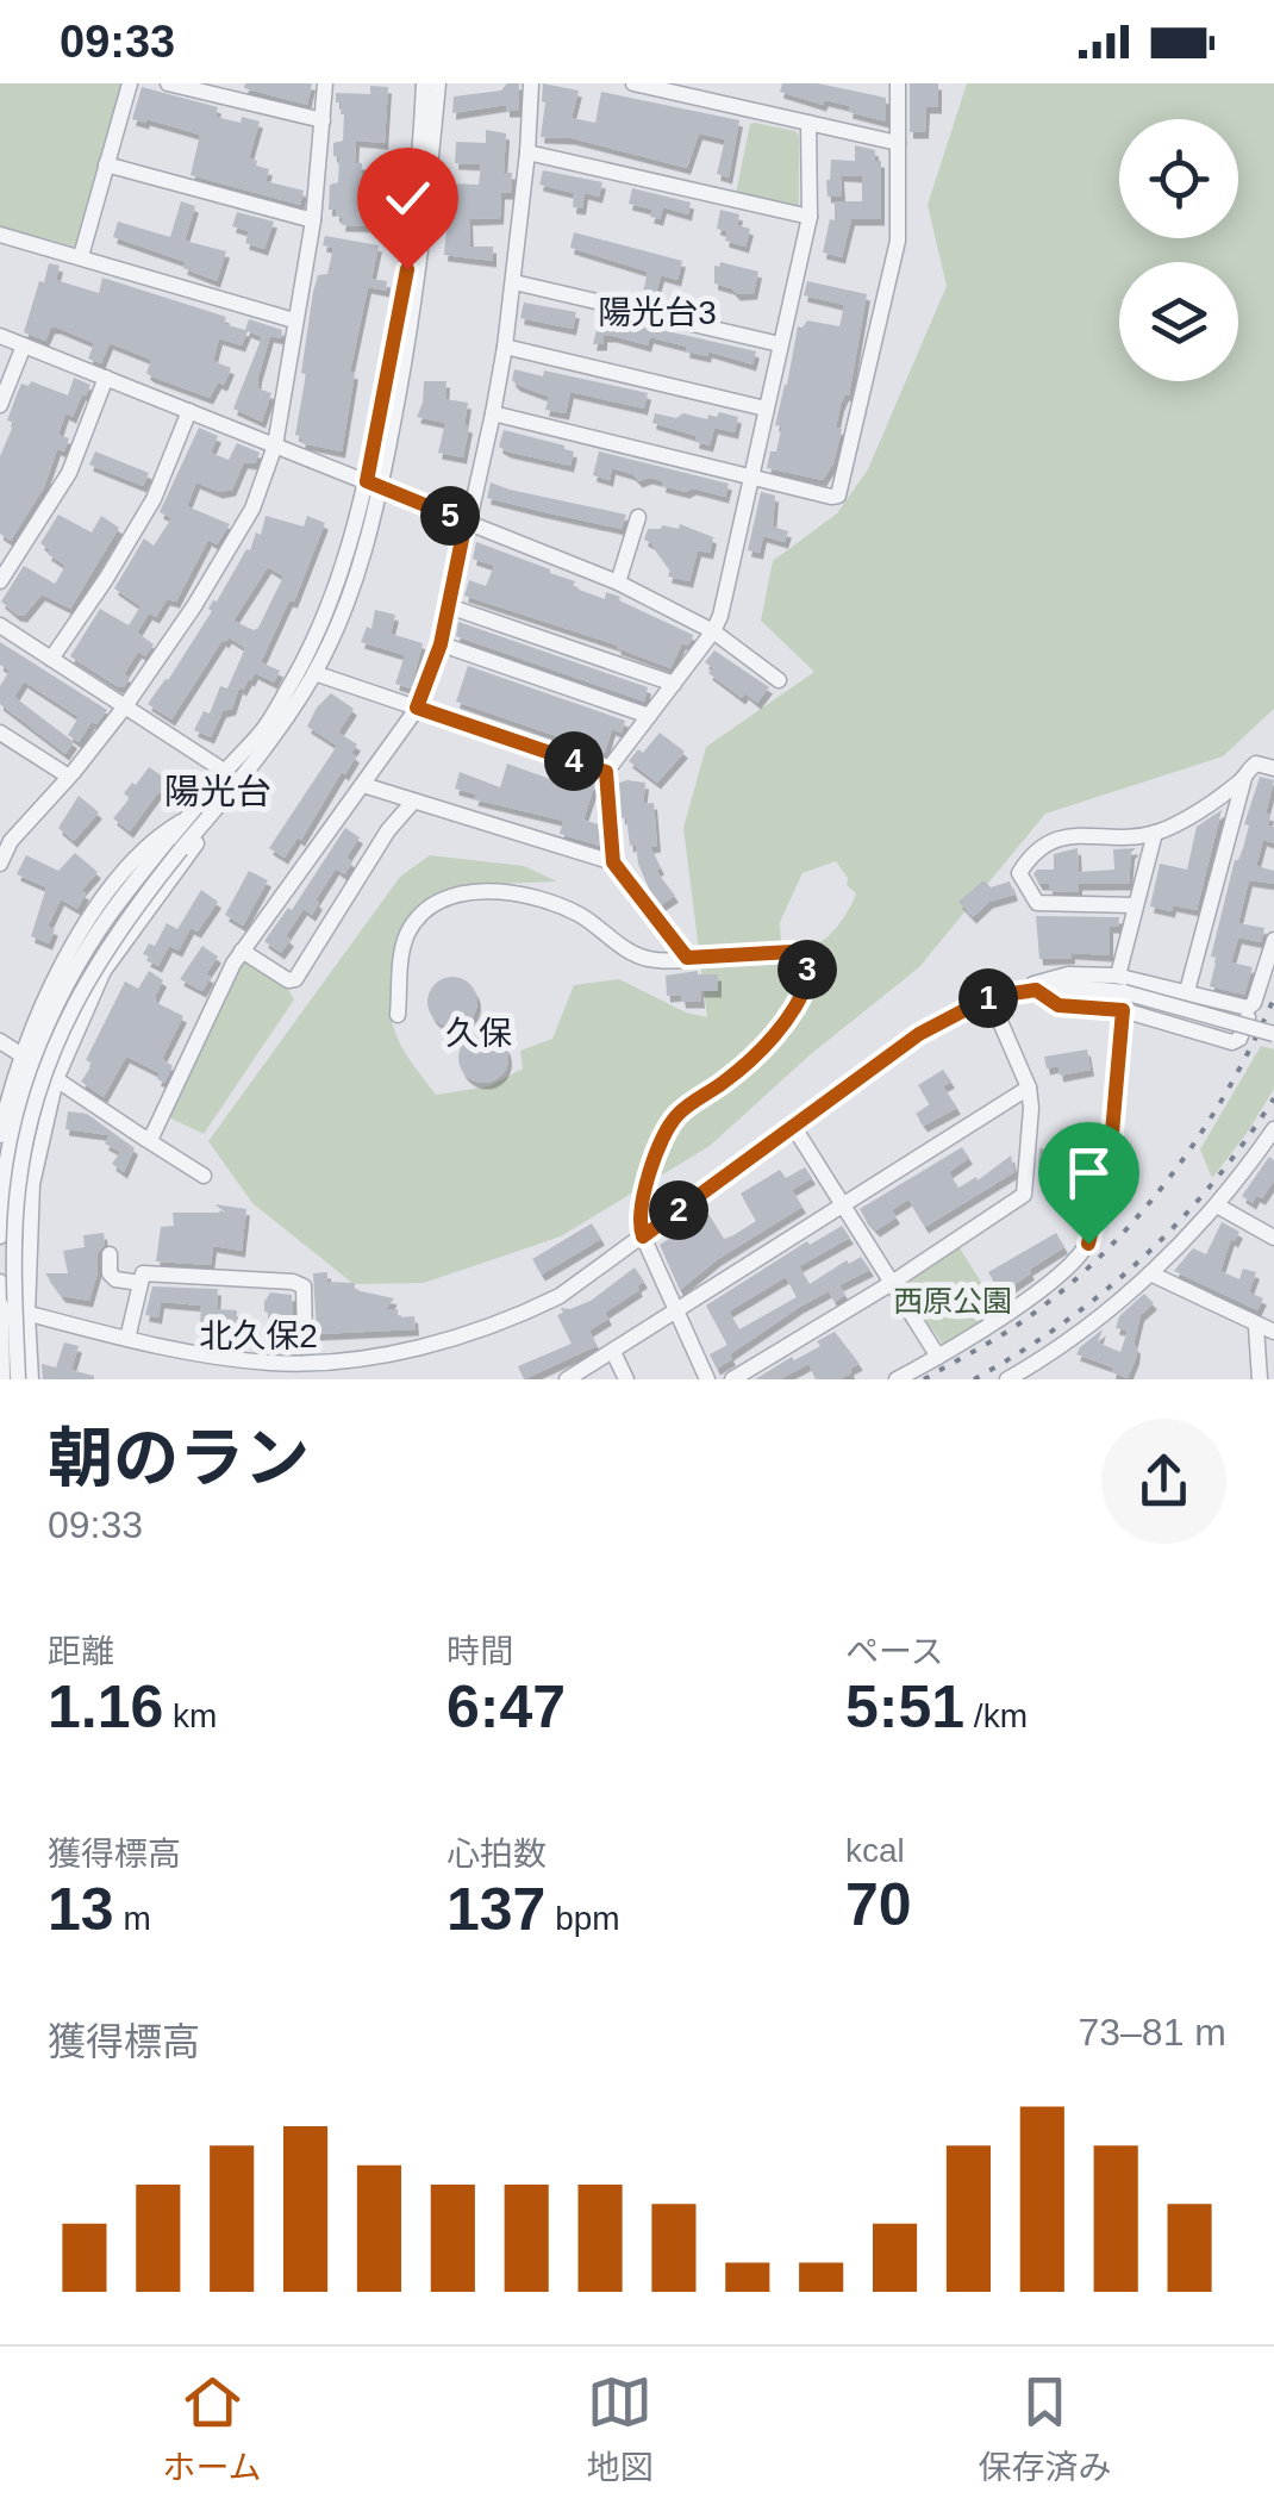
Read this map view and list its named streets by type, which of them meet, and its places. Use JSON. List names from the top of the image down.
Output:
{
  "districts": [
    "陽光台3",
    "陽光台",
    "久保",
    "北久保2"
  ],
  "parks": ["西原公園"],
  "page": {
    "status": "09:33",
    "pins": [
      "5",
      "4",
      "3",
      "1",
      "2"
    ],
    "heading": ["朝のラン", "09:33"],
    "stats": [
      ["距離", "1.16 km"],
      ["時間", "6:47"],
      ["ペース", "5:51 /km"],
      ["獲得標高", "13 m"],
      ["心拍数", "137 bpm"],
      ["kcal", "70"]
    ],
    "chart": ["獲得標高", "73–81 m"],
    "tabs": ["ホーム", "地図", "保存済み"]
  }
}
